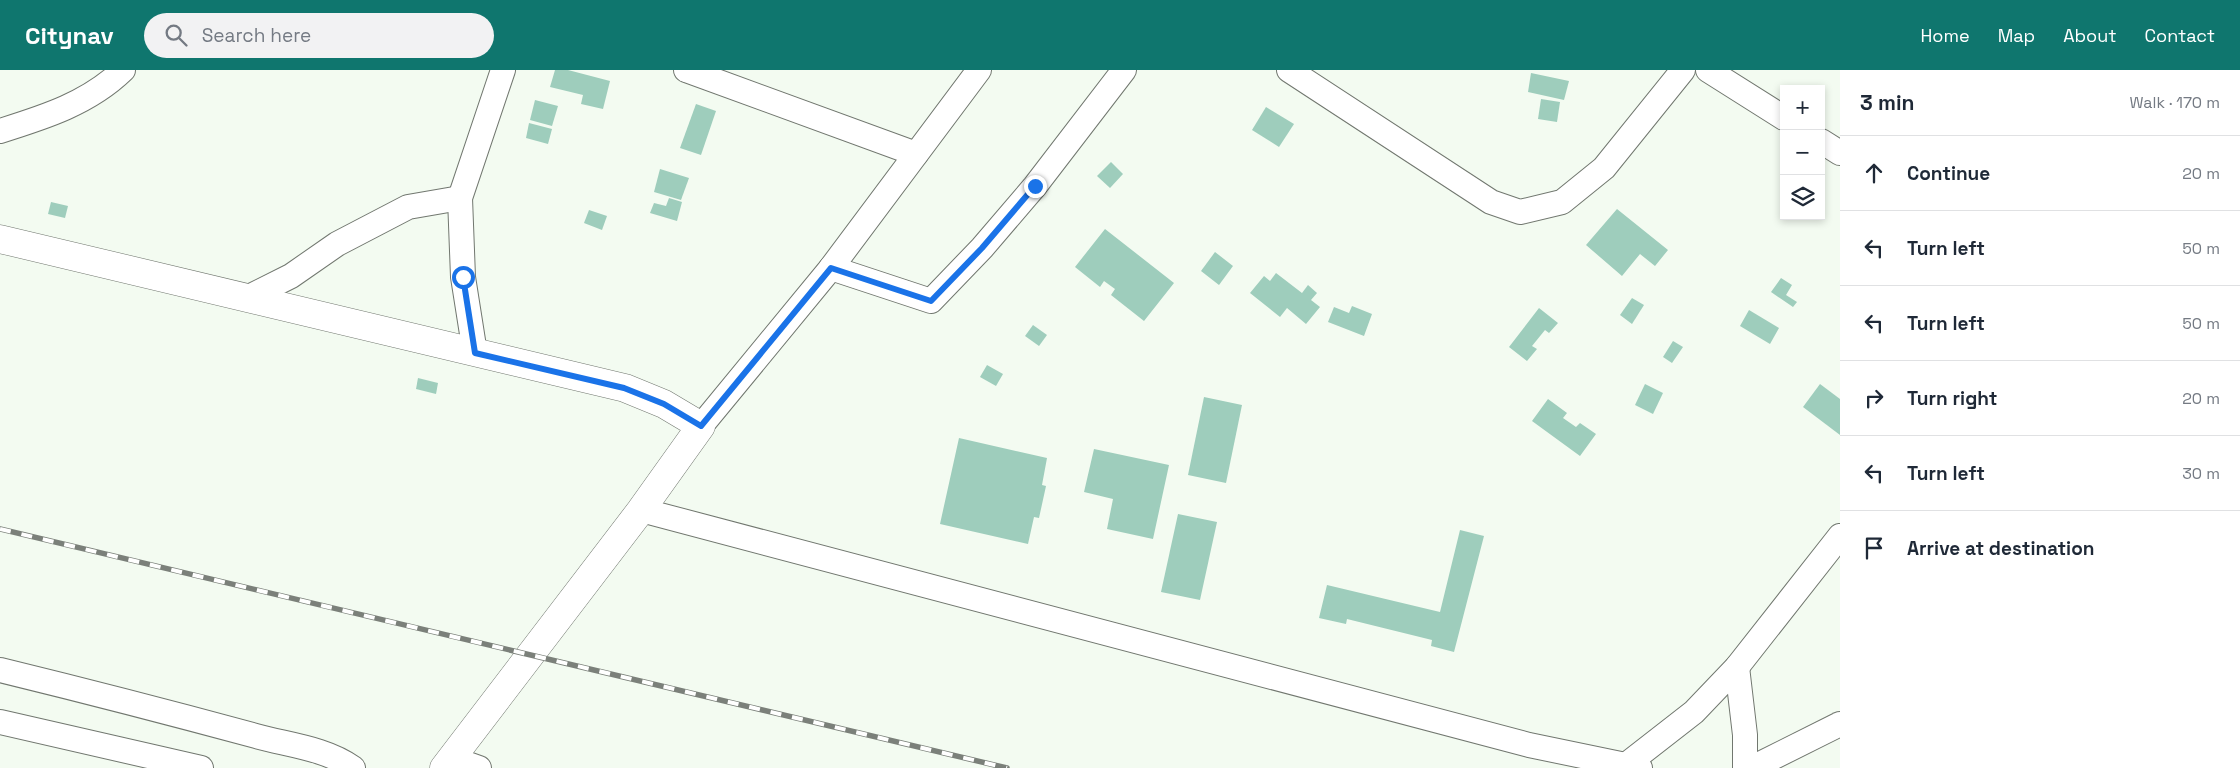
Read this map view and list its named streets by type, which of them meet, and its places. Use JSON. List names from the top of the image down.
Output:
{
  "page": {
    "header": "Citynav",
    "search": "Search here",
    "nav": [
      "Home",
      "Map",
      "About",
      "Contact"
    ],
    "heading": ["3 min", "Walk · 170 m"],
    "map_buttons": ["+", "−"],
    "list": [
      ["Continue", "20 m"],
      ["Turn left", "50 m"],
      ["Turn left", "50 m"],
      ["Turn right", "20 m"],
      ["Turn left", "30 m"],
      "Arrive at destination"
    ]
  }
}
